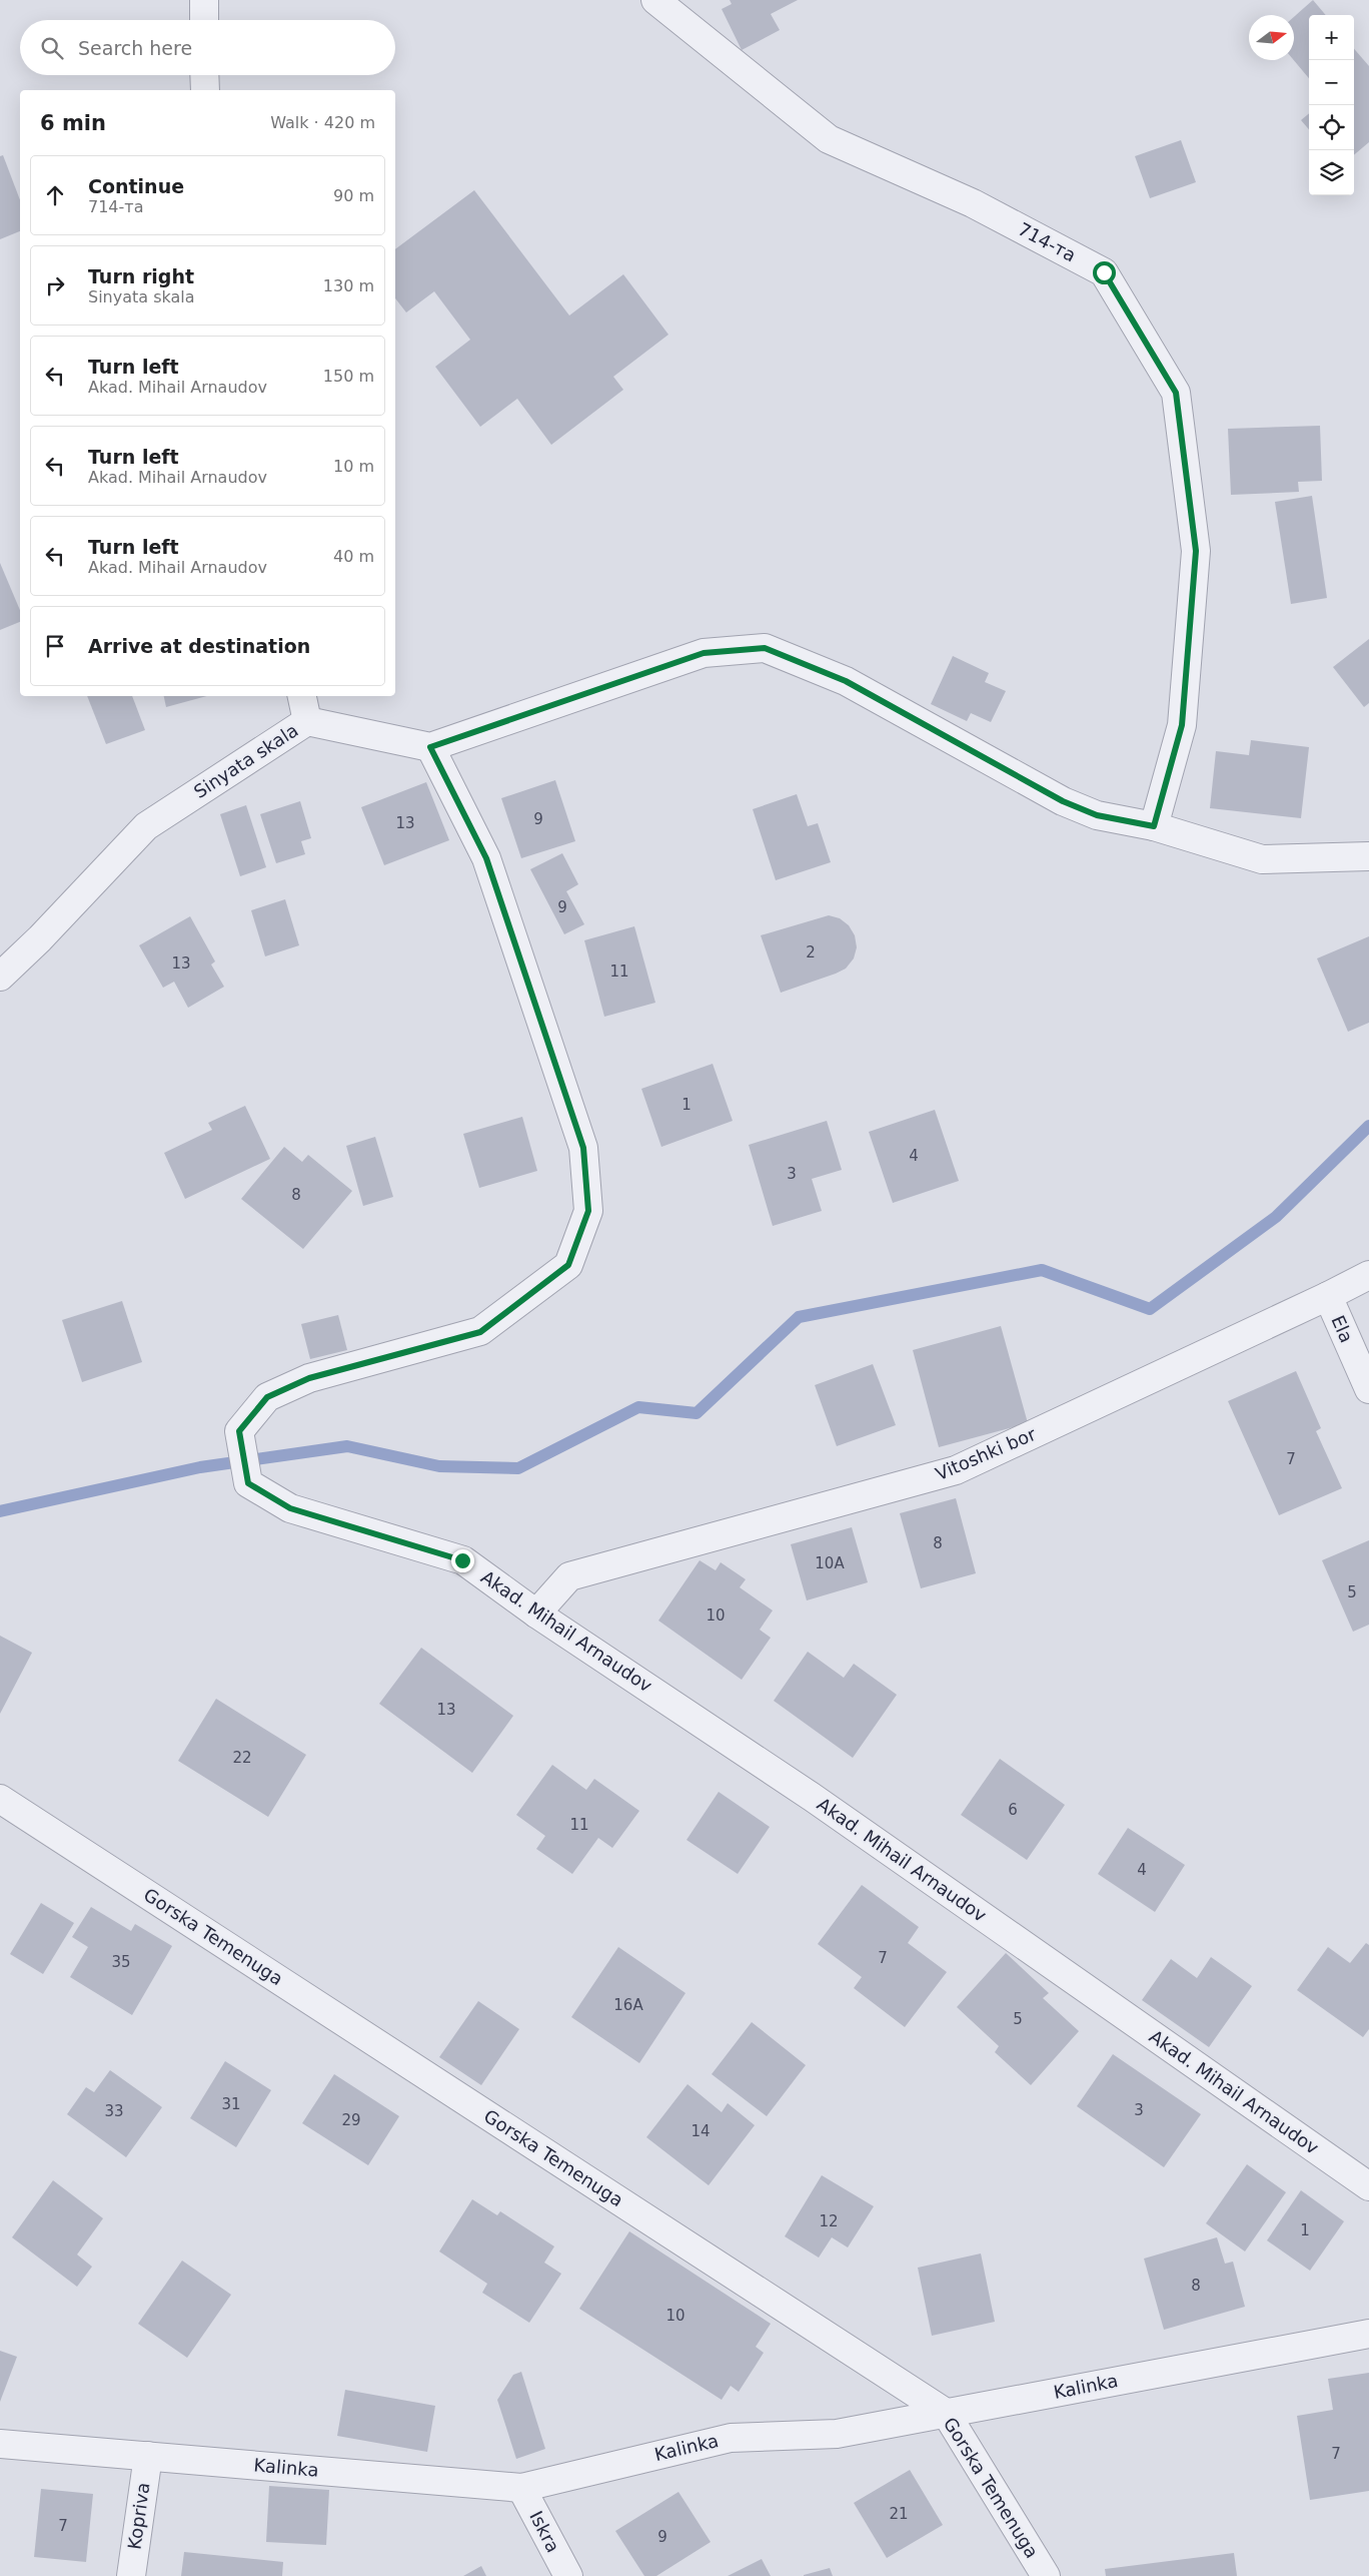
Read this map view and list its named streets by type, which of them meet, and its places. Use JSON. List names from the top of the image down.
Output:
{
  "streets": {
    "street": [
      "714-та",
      "Sinyata skala",
      "Ela",
      "Vitoshki bor",
      "Akad. Mihail Arnaudov",
      "Gorska Temenuga",
      "Kalinka",
      "Kopriva",
      "Iskra"
    ]
  },
  "crossings": [
    ["Sinyata skala", "Akad. Mihail Arnaudov"],
    ["Ela", "Vitoshki bor"],
    ["Vitoshki bor", "Akad. Mihail Arnaudov"],
    ["Gorska Temenuga", "Kalinka"],
    ["Kalinka", "Kopriva"],
    ["Kalinka", "Iskra"]
  ],
  "house_numbers": [
    "9",
    "13",
    "9",
    "2",
    "13",
    "11",
    "1",
    "4",
    "3",
    "8",
    "7",
    "8",
    "10А",
    "5",
    "10",
    "13",
    "22",
    "6",
    "11",
    "4",
    "7",
    "35",
    "16А",
    "5",
    "31",
    "3",
    "33",
    "29",
    "14",
    "12",
    "1",
    "8",
    "10",
    "7",
    "21",
    "7",
    "9"
  ],
  "north": "right",
  "page": {
    "map_buttons": ["+", "−"],
    "search": "Search here",
    "heading": ["6 min", "Walk · 420 m"],
    "list": [
      ["Continue", "714-та", "90 m"],
      ["Turn right", "Sinyata skala", "130 m"],
      ["Turn left", "Akad. Mihail Arnaudov", "150 m"],
      ["Turn left", "Akad. Mihail Arnaudov", "10 m"],
      ["Turn left", "Akad. Mihail Arnaudov", "40 m"],
      "Arrive at destination"
    ]
  }
}
